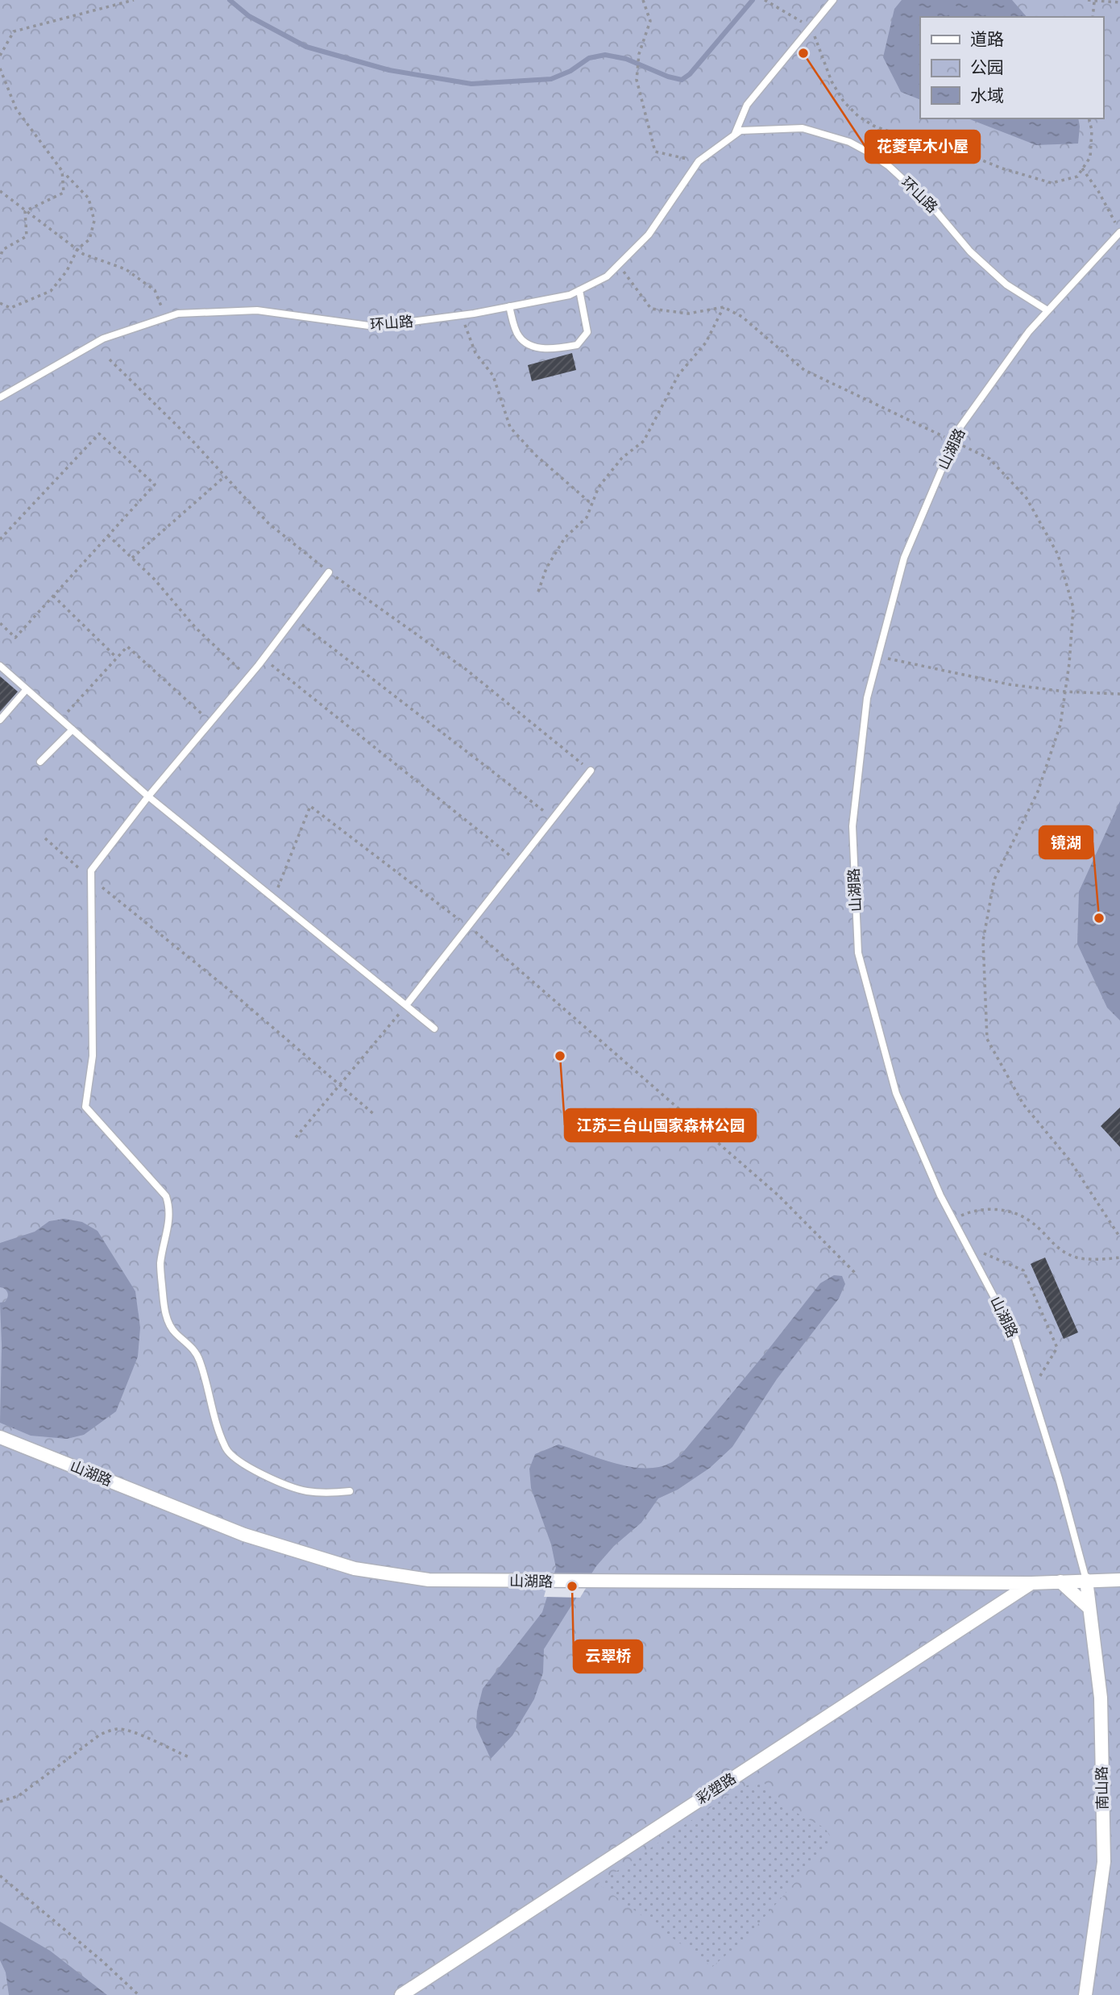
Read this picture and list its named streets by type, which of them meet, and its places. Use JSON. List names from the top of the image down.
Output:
{
  "streets": {
    "street": ["山湖路", "南山路", "彩塑路"],
    "lane": ["环山路"]
  },
  "crossings": [
    ["环山路", "山湖路"],
    ["山湖路", "南山路"],
    ["山湖路", "彩塑路"]
  ],
  "places": [
    "花菱草木小屋",
    "镜湖",
    "江苏三台山国家森林公园",
    "云翠桥"
  ],
  "legend": ["道路", "公园", "水域"]
}
